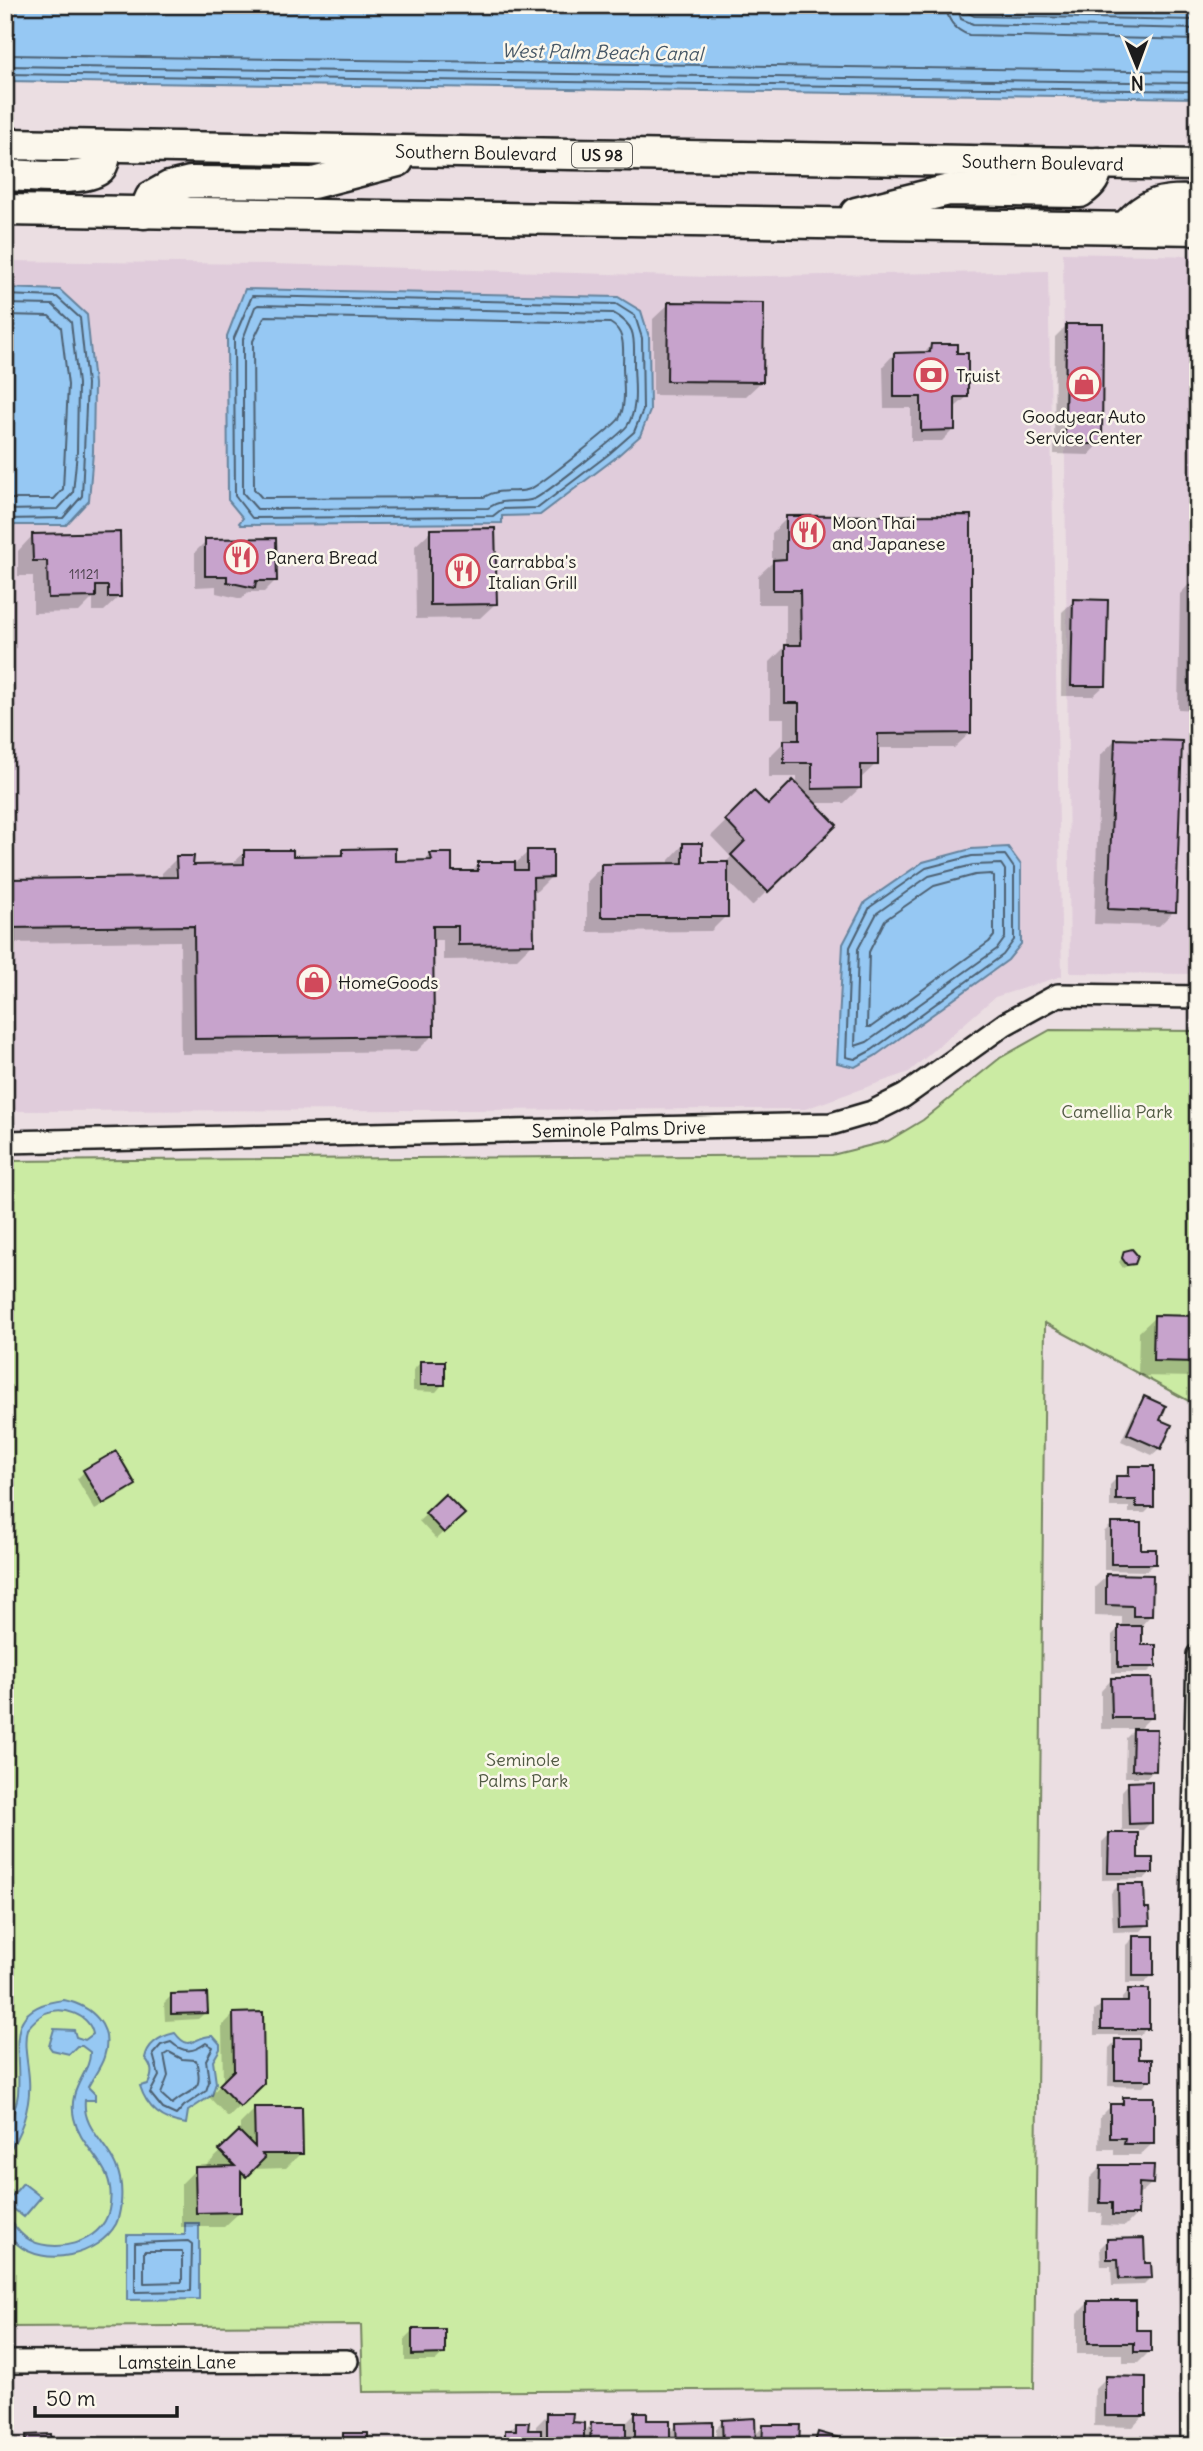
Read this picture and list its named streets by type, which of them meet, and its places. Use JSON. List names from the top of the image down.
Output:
{
  "streets": {
    "highway": ["Southern Boulevard", "US 98"],
    "street": ["Seminole Palms Drive", "Lamstein Lane"]
  },
  "water": ["West Palm Beach Canal"],
  "parks": ["Camellia Park", "Seminole Palms Park"],
  "places": {
    "bank": ["Truist"],
    "shop": ["Goodyear Auto Service Center", "HomeGoods"],
    "restaurant": ["Moon Thai and Japanese", "Panera Bread", "Carrabba's Italian Grill"]
  },
  "house_numbers": ["11121"],
  "scale_bar": "50 m",
  "north": "bottom"
}
